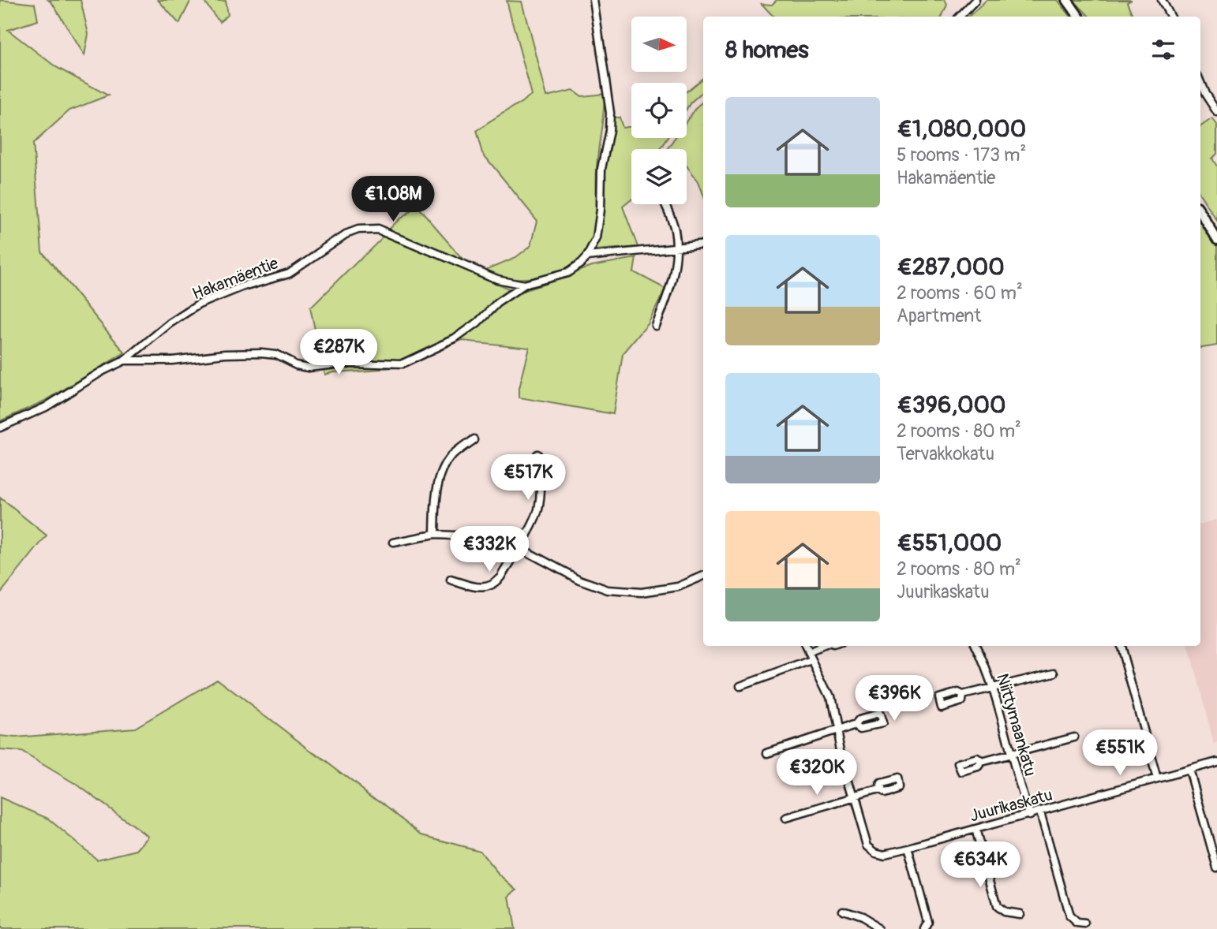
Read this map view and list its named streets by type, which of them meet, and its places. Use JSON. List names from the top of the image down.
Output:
{
  "streets": {
    "street": ["Hakamäentie", "Niittymaankatu", "Juurikaskatu"]
  },
  "crossings": [
    ["Niittymaankatu", "Juurikaskatu"]
  ],
  "north": "right",
  "page": {
    "heading": "8 homes",
    "list": [
      {
        "name": "€1,080,000",
        "note": "5 rooms · 173 m² · Hakamäentie"
      },
      {
        "name": "€287,000",
        "note": "2 rooms · 60 m² · Apartment"
      },
      {
        "name": "€396,000",
        "note": "2 rooms · 80 m² · Tervakkokatu"
      },
      {
        "name": "€551,000",
        "note": "2 rooms · 80 m² · Juurikaskatu"
      }
    ],
    "price": [
      "€1.08M",
      "€287K",
      "€517K",
      "€332K",
      "€396K",
      "€551K",
      "€320K",
      "€634K"
    ]
  }
}
